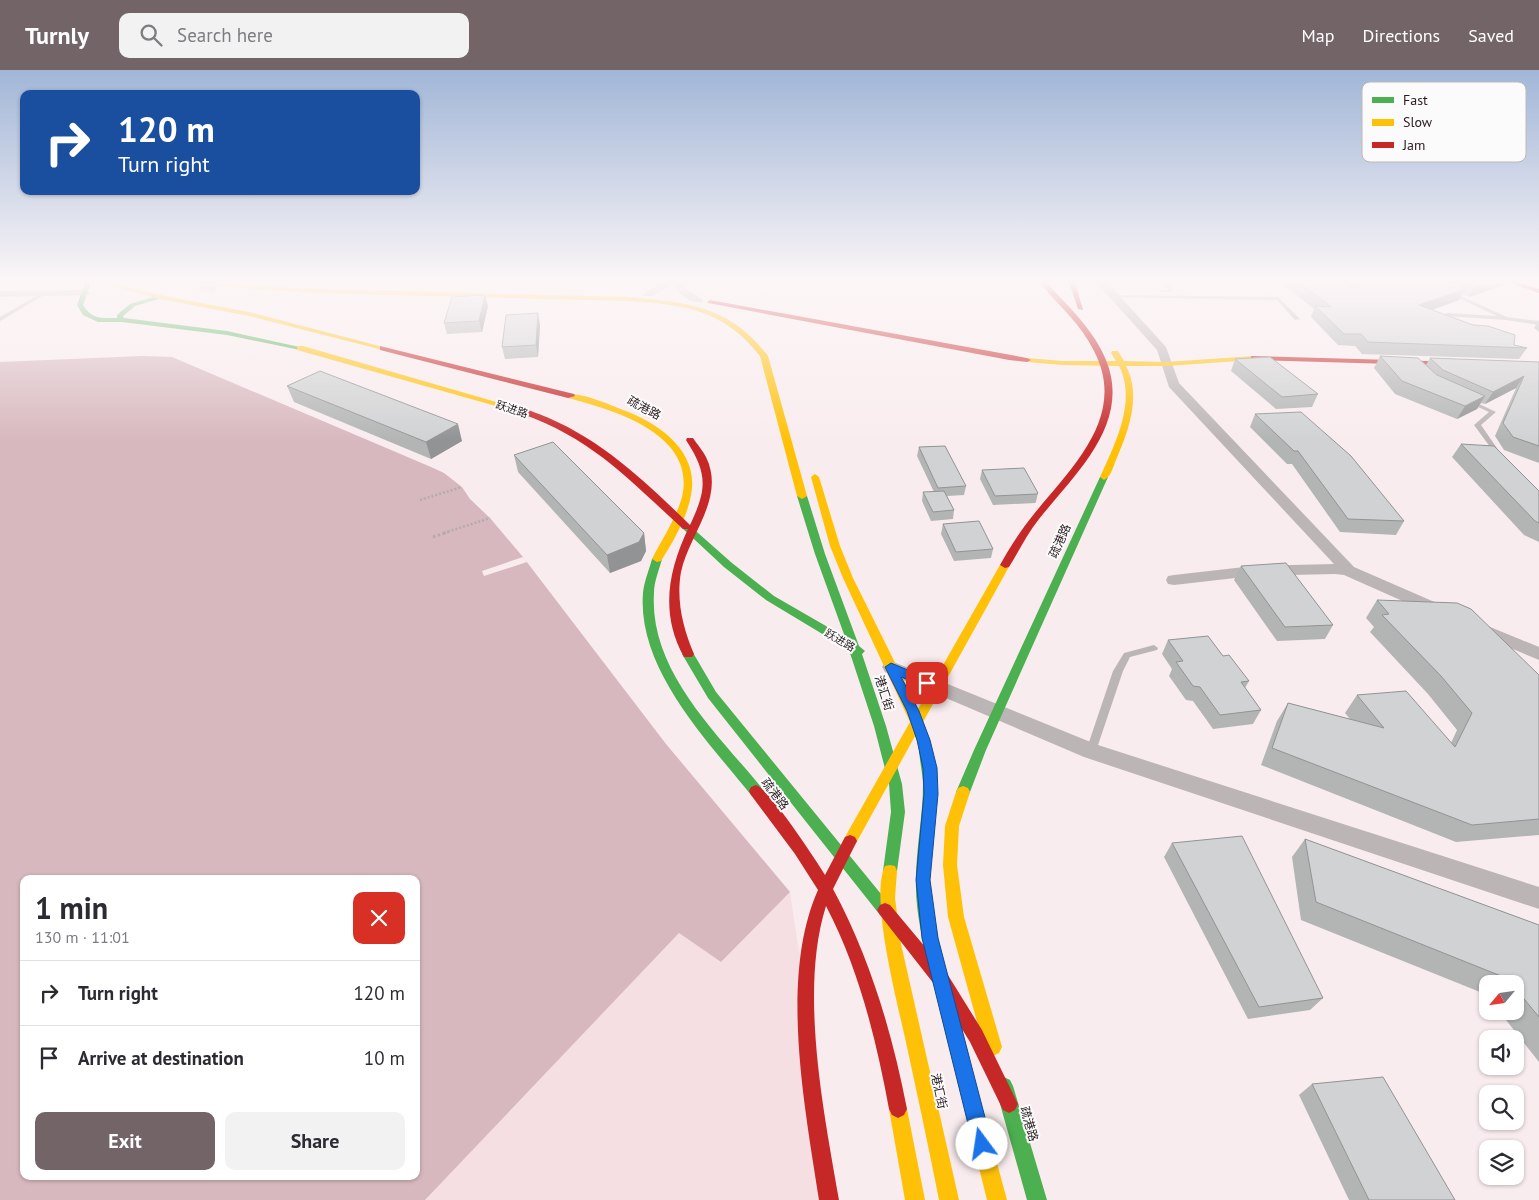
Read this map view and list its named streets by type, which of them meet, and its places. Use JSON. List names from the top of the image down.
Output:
{
  "streets": {
    "main road": ["疏港路", "跃进路", "港汇街"]
  },
  "crossings": [
    ["跃进路", "港汇街"]
  ],
  "legend": ["Fast", "Slow", "Jam"],
  "north": "bottom left",
  "page": {
    "header": "Turnly",
    "search": "Search here",
    "nav": ["Map", "Directions", "Saved"],
    "turn": ["120 m", "Turn right"],
    "heading": ["1 min", "130 m · 11:01"],
    "list": [
      {
        "name": "Turn right",
        "value": "120 m"
      },
      {
        "name": "Arrive at destination",
        "value": "10 m"
      }
    ],
    "buttons": ["Exit", "Share"]
  }
}
